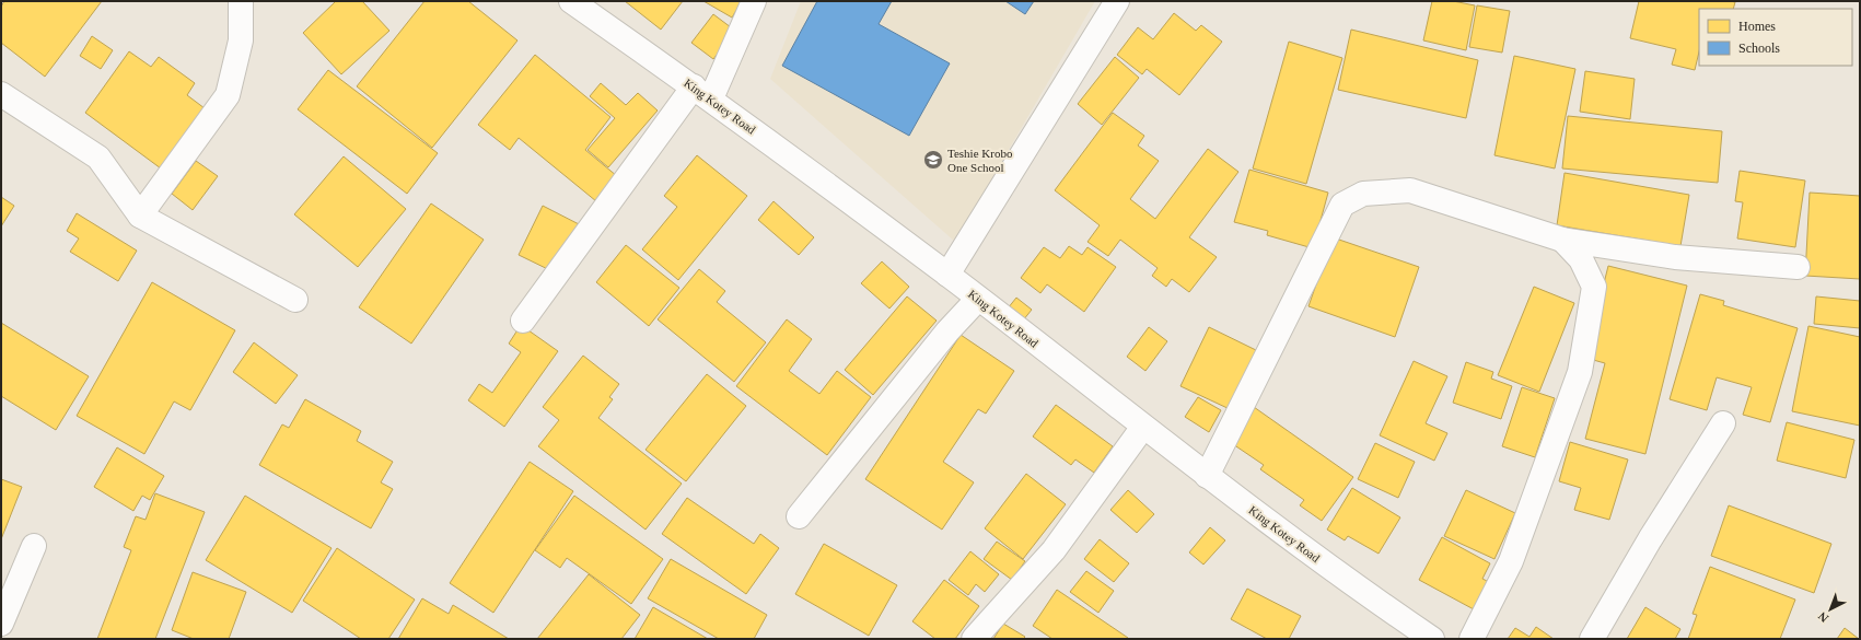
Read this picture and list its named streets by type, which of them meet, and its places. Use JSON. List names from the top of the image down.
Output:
{
  "streets": {
    "street": ["King Kotey Road"]
  },
  "places": {
    "school or university": ["Teshie Krobo One School"]
  },
  "legend": ["Homes", "Schools"],
  "north": "bottom left"
}
